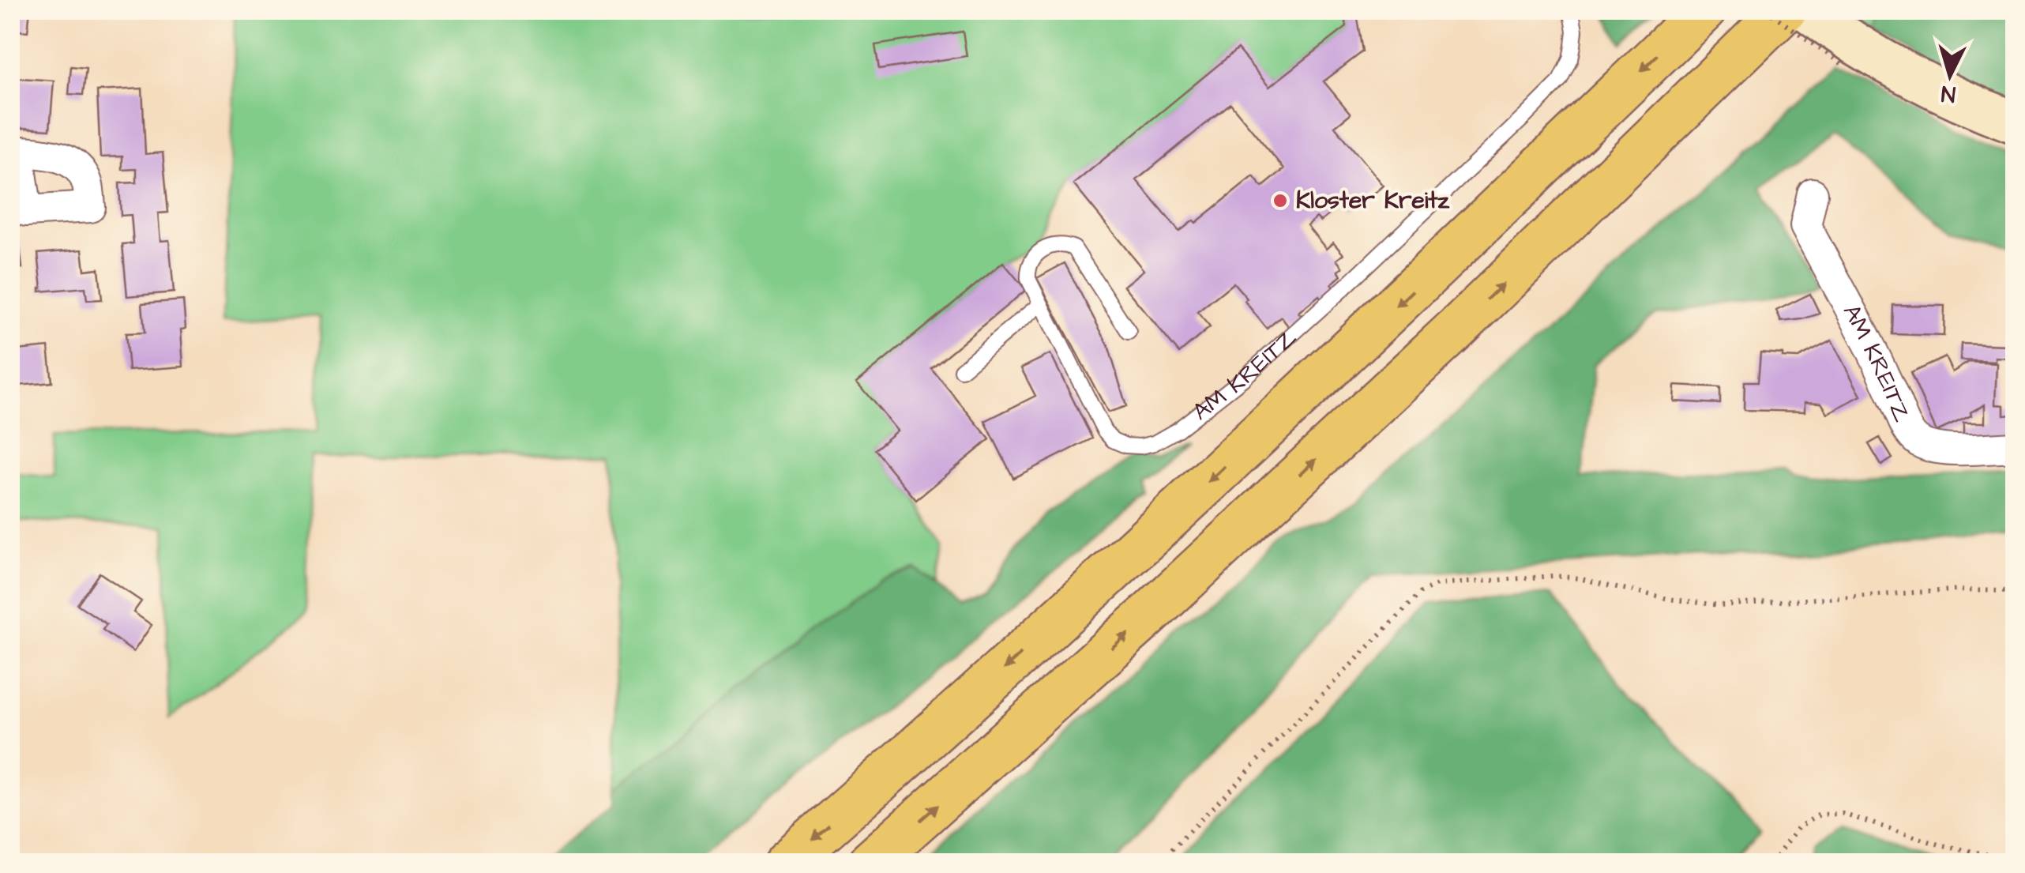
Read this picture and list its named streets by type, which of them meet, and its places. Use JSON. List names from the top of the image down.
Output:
{
  "streets": {
    "street": ["AM KREITZ"]
  },
  "places": ["Kloster Kreitz"],
  "north": "bottom"
}
